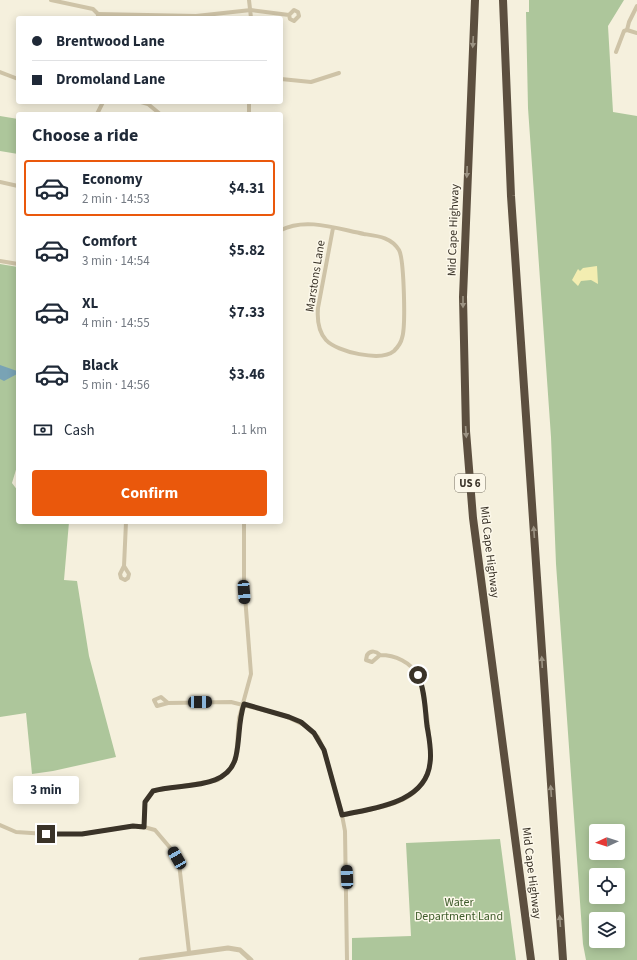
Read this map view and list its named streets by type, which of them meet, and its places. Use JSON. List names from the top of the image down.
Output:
{
  "streets": {
    "highway": ["Mid Cape Highway", "US 6"],
    "street": ["Marstons Lane"]
  },
  "parks": ["Water Department Land"],
  "north": "left",
  "page": {
    "banner": ["Brentwood Lane", "Dromoland Lane"],
    "heading": "Choose a ride",
    "list": [
      {
        "name": "Economy",
        "note": "2 min · 14:53",
        "value": "$4.31"
      },
      {
        "name": "Comfort",
        "note": "3 min · 14:54",
        "value": "$5.82"
      },
      {
        "name": "XL",
        "note": "4 min · 14:55",
        "value": "$7.33"
      },
      {
        "name": "Black",
        "note": "5 min · 14:56",
        "value": "$3.46"
      }
    ],
    "pay": ["Cash", "1.1 km"],
    "buttons": "Confirm",
    "bubble": "3 min"
  }
}
